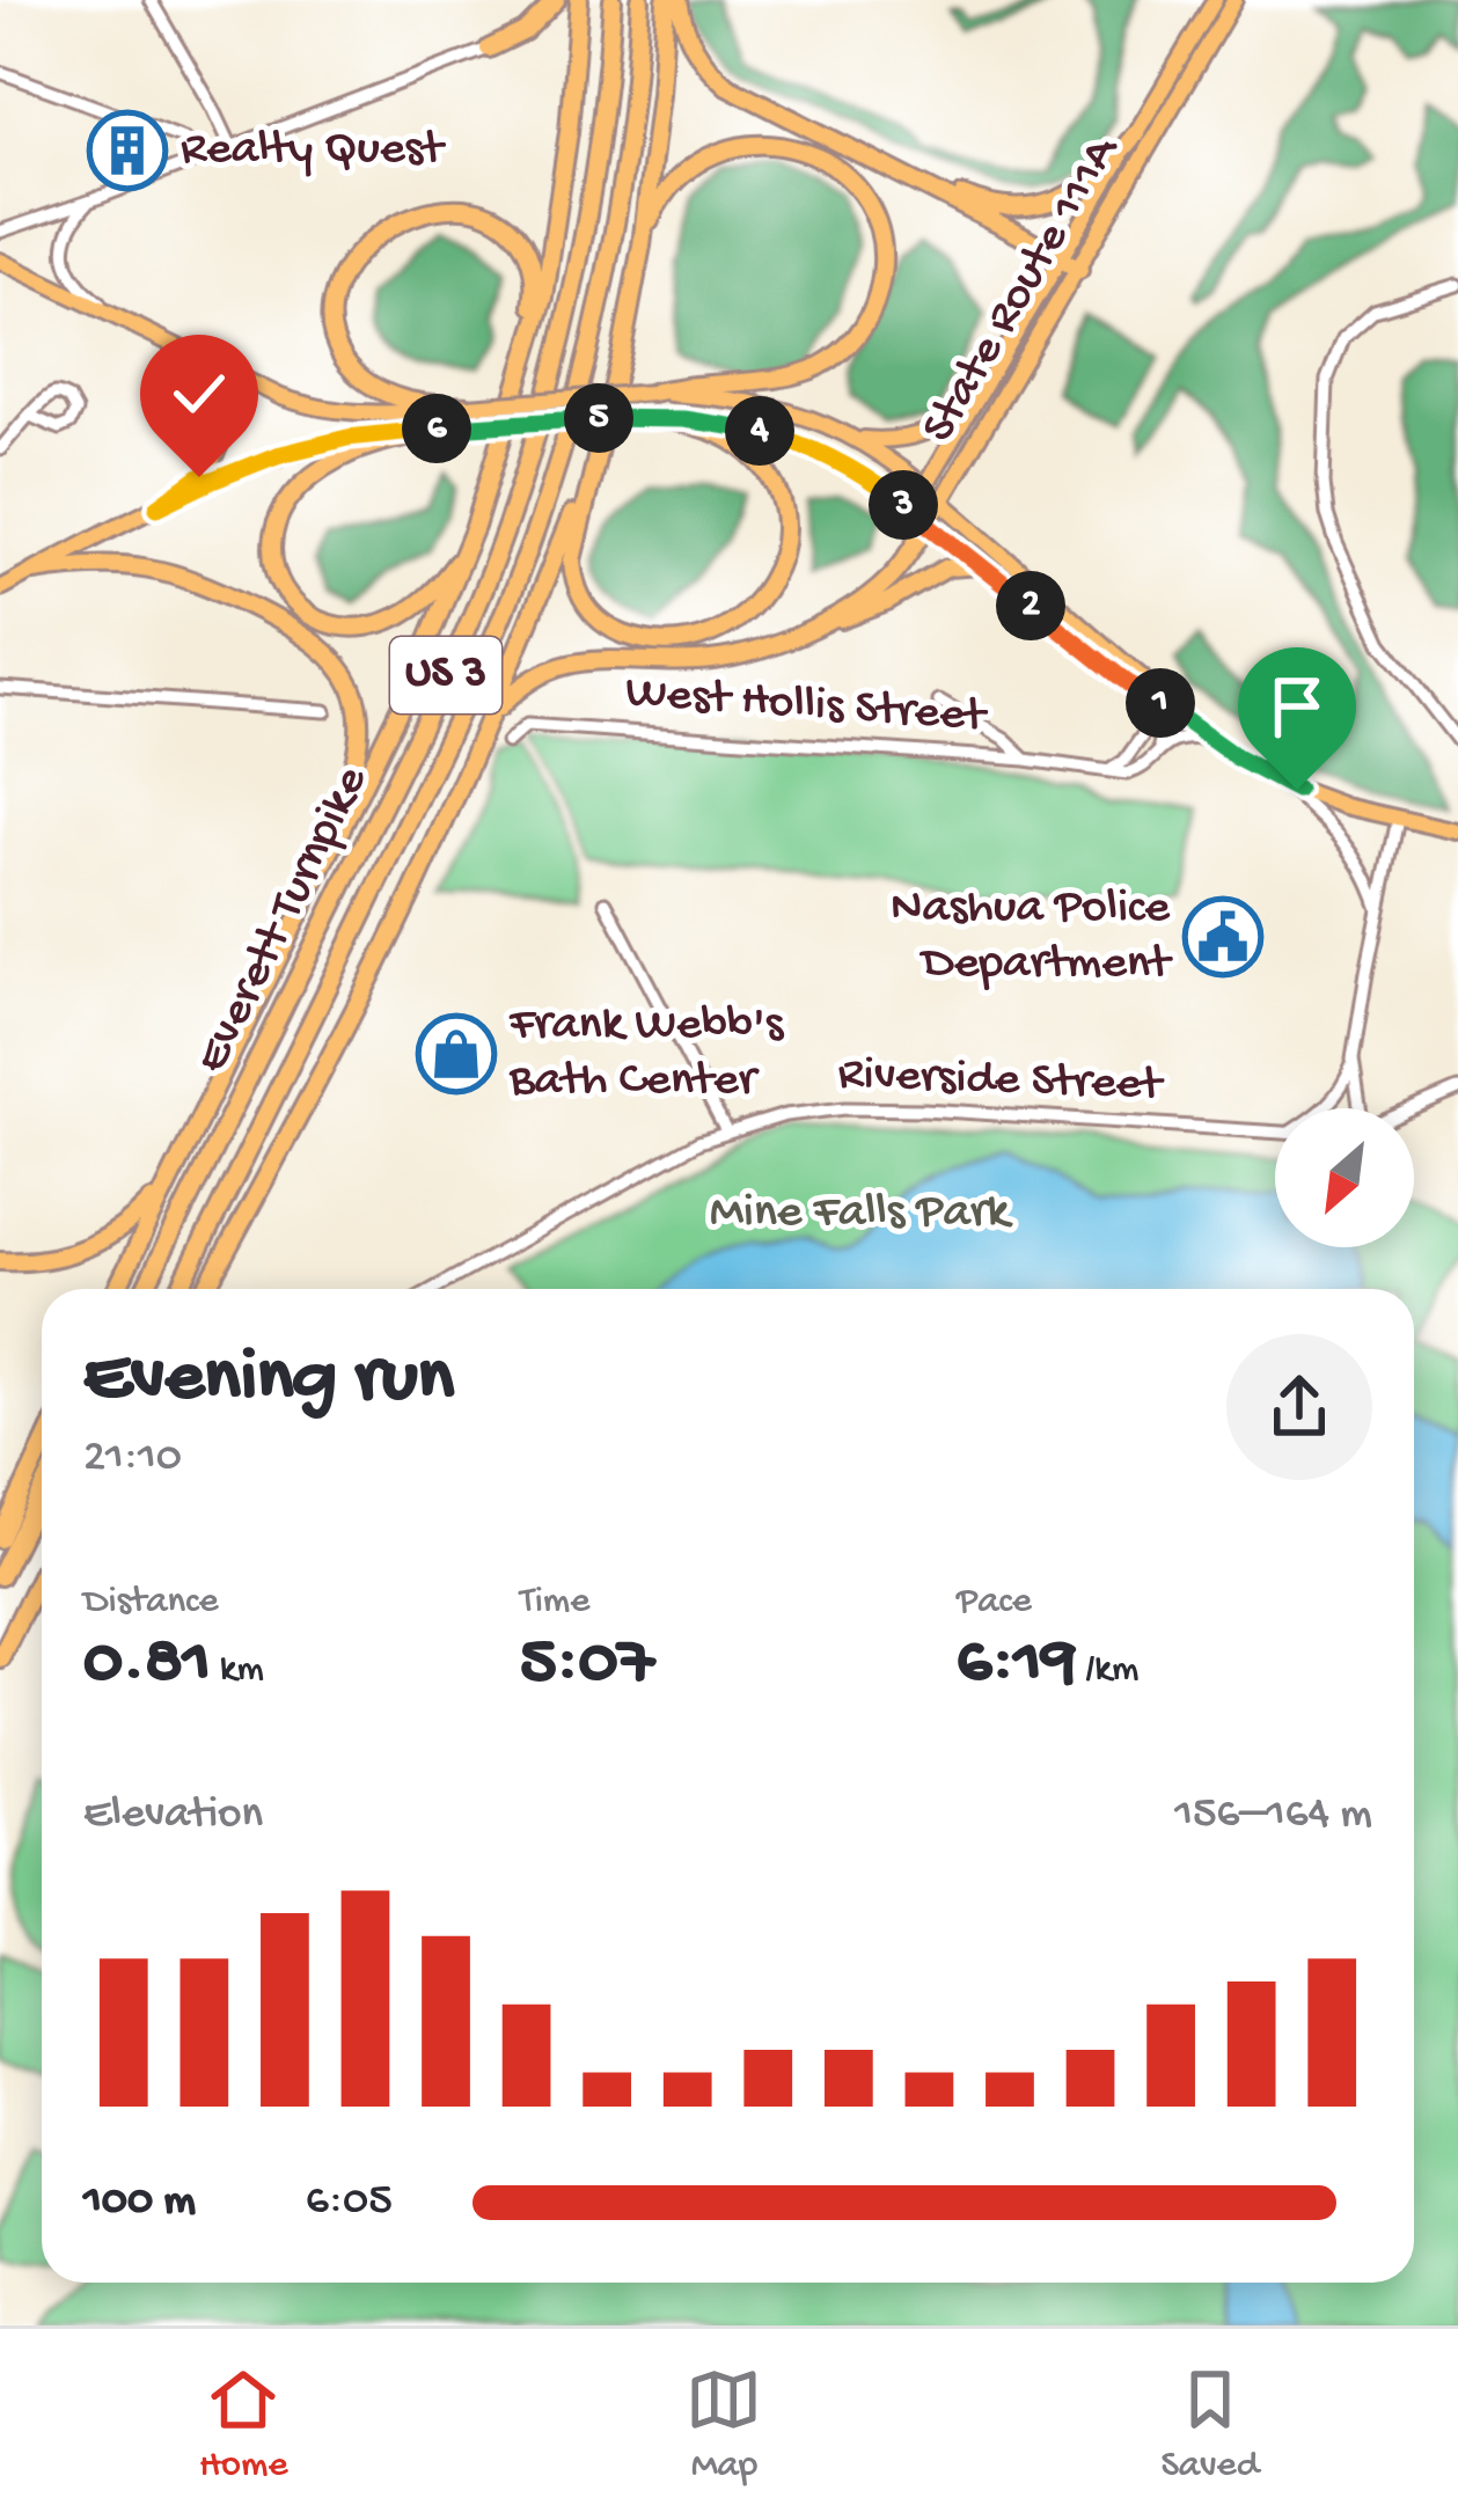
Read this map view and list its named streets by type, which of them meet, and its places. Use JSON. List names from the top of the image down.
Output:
{
  "streets": {
    "highway": ["US 3", "Everett Turnpike"],
    "main road": ["State Route 111A"],
    "street": ["West Hollis Street", "Riverside Street"]
  },
  "parks": ["Mine Falls Park"],
  "places": {
    "building": ["Realty Quest"],
    "public building": ["Nashua Police Department"],
    "shop": ["Frank Webb's Bath Center"]
  },
  "north": "bottom left",
  "page": {
    "pins": [
      "5",
      "6",
      "4",
      "3",
      "2",
      "1"
    ],
    "heading": ["Evening run", "21:10"],
    "stats": [
      ["Distance", "0.81 km"],
      ["Time", "5:07"],
      ["Pace", "6:19 /km"]
    ],
    "chart": ["Elevation", "156–164 m"],
    "list": [
      {
        "name": "100 m",
        "note": "6:05"
      }
    ],
    "tabs": ["Home", "Map", "Saved"]
  }
}
